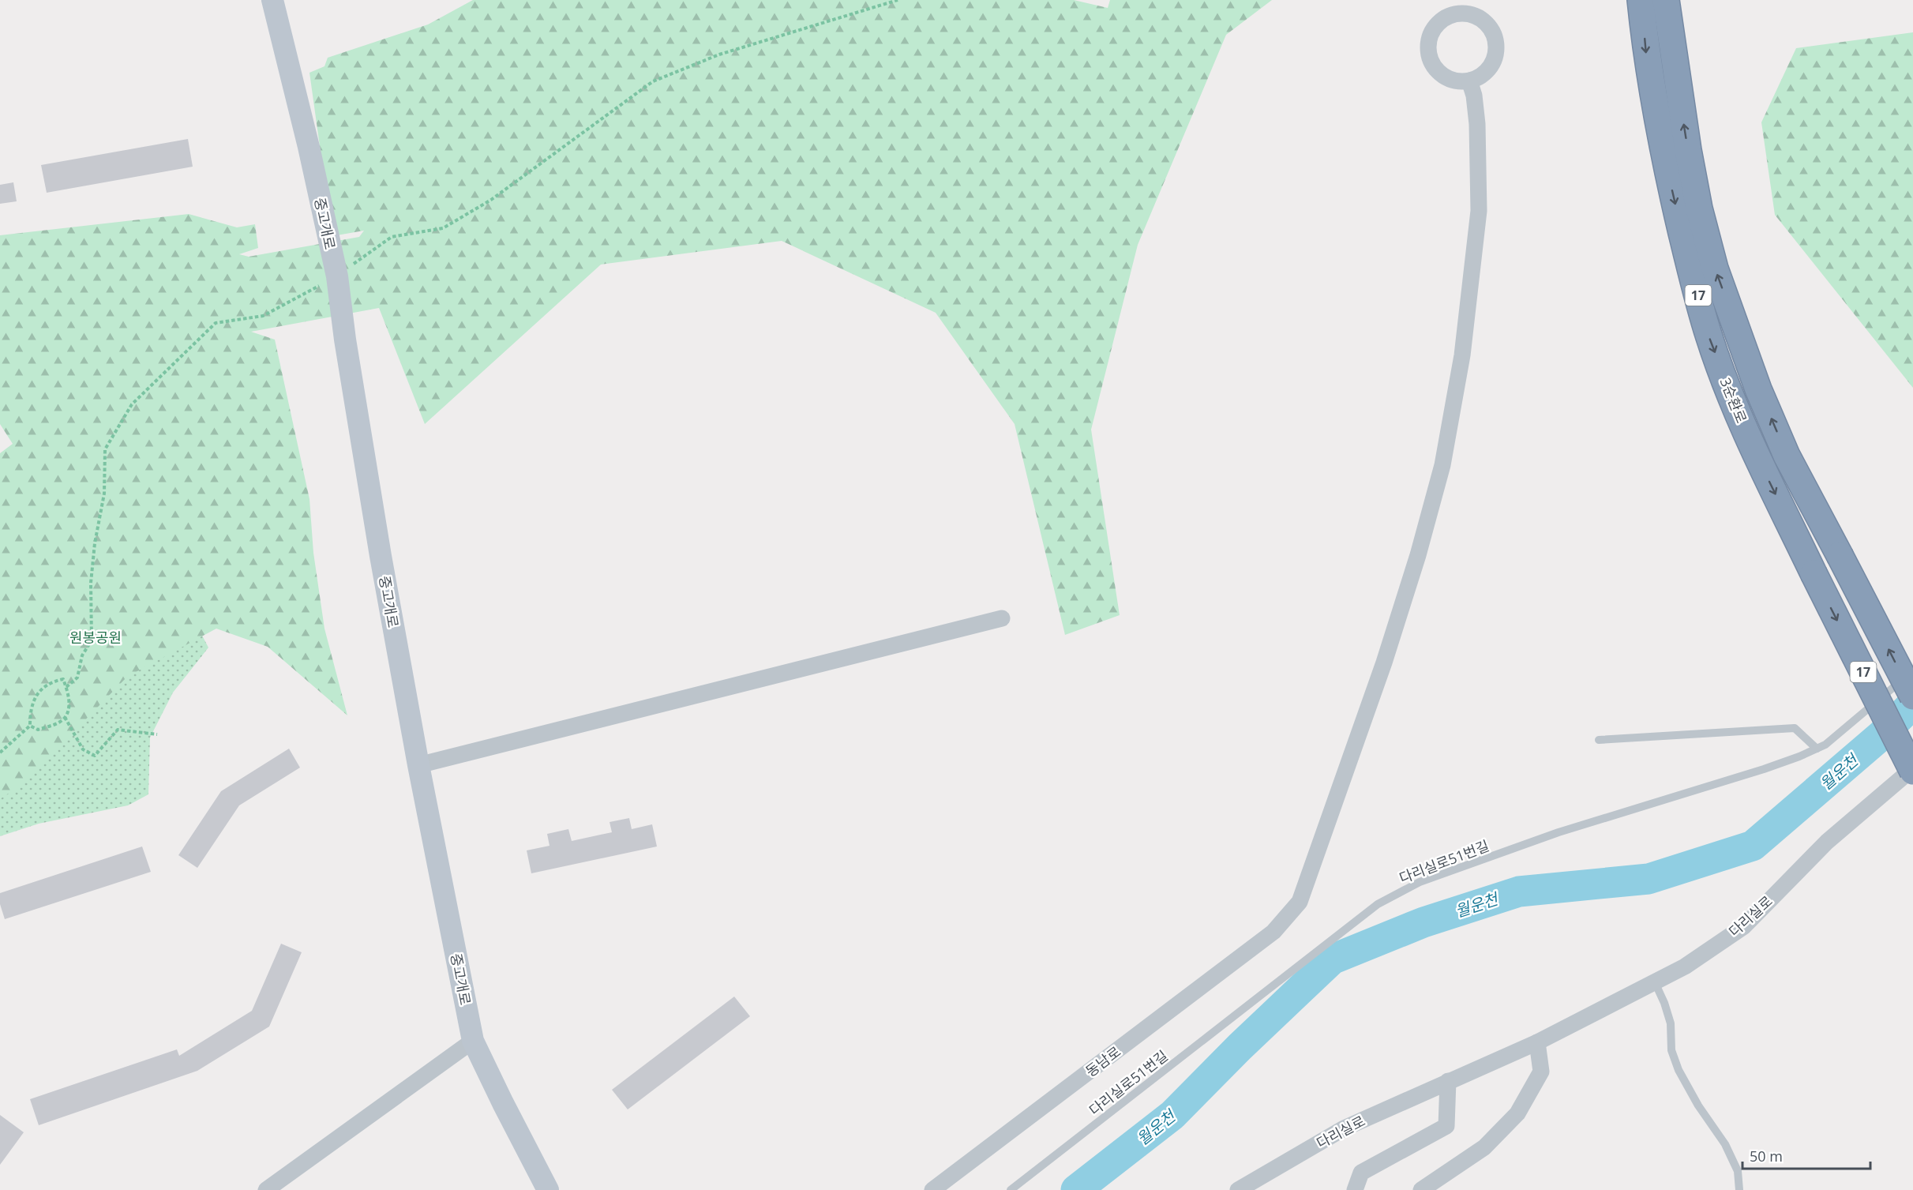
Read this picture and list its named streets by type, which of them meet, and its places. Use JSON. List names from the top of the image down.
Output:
{
  "streets": {
    "highway": ["17", "3순환로"],
    "street": ["중고개로", "다리실로", "동남로"],
    "lane": ["다리실로51번길"]
  },
  "crossings": [
    ["3순환로", "다리실로"]
  ],
  "water": ["월운천"],
  "parks": ["원봉공원"],
  "scale_bar": "50 m"
}
